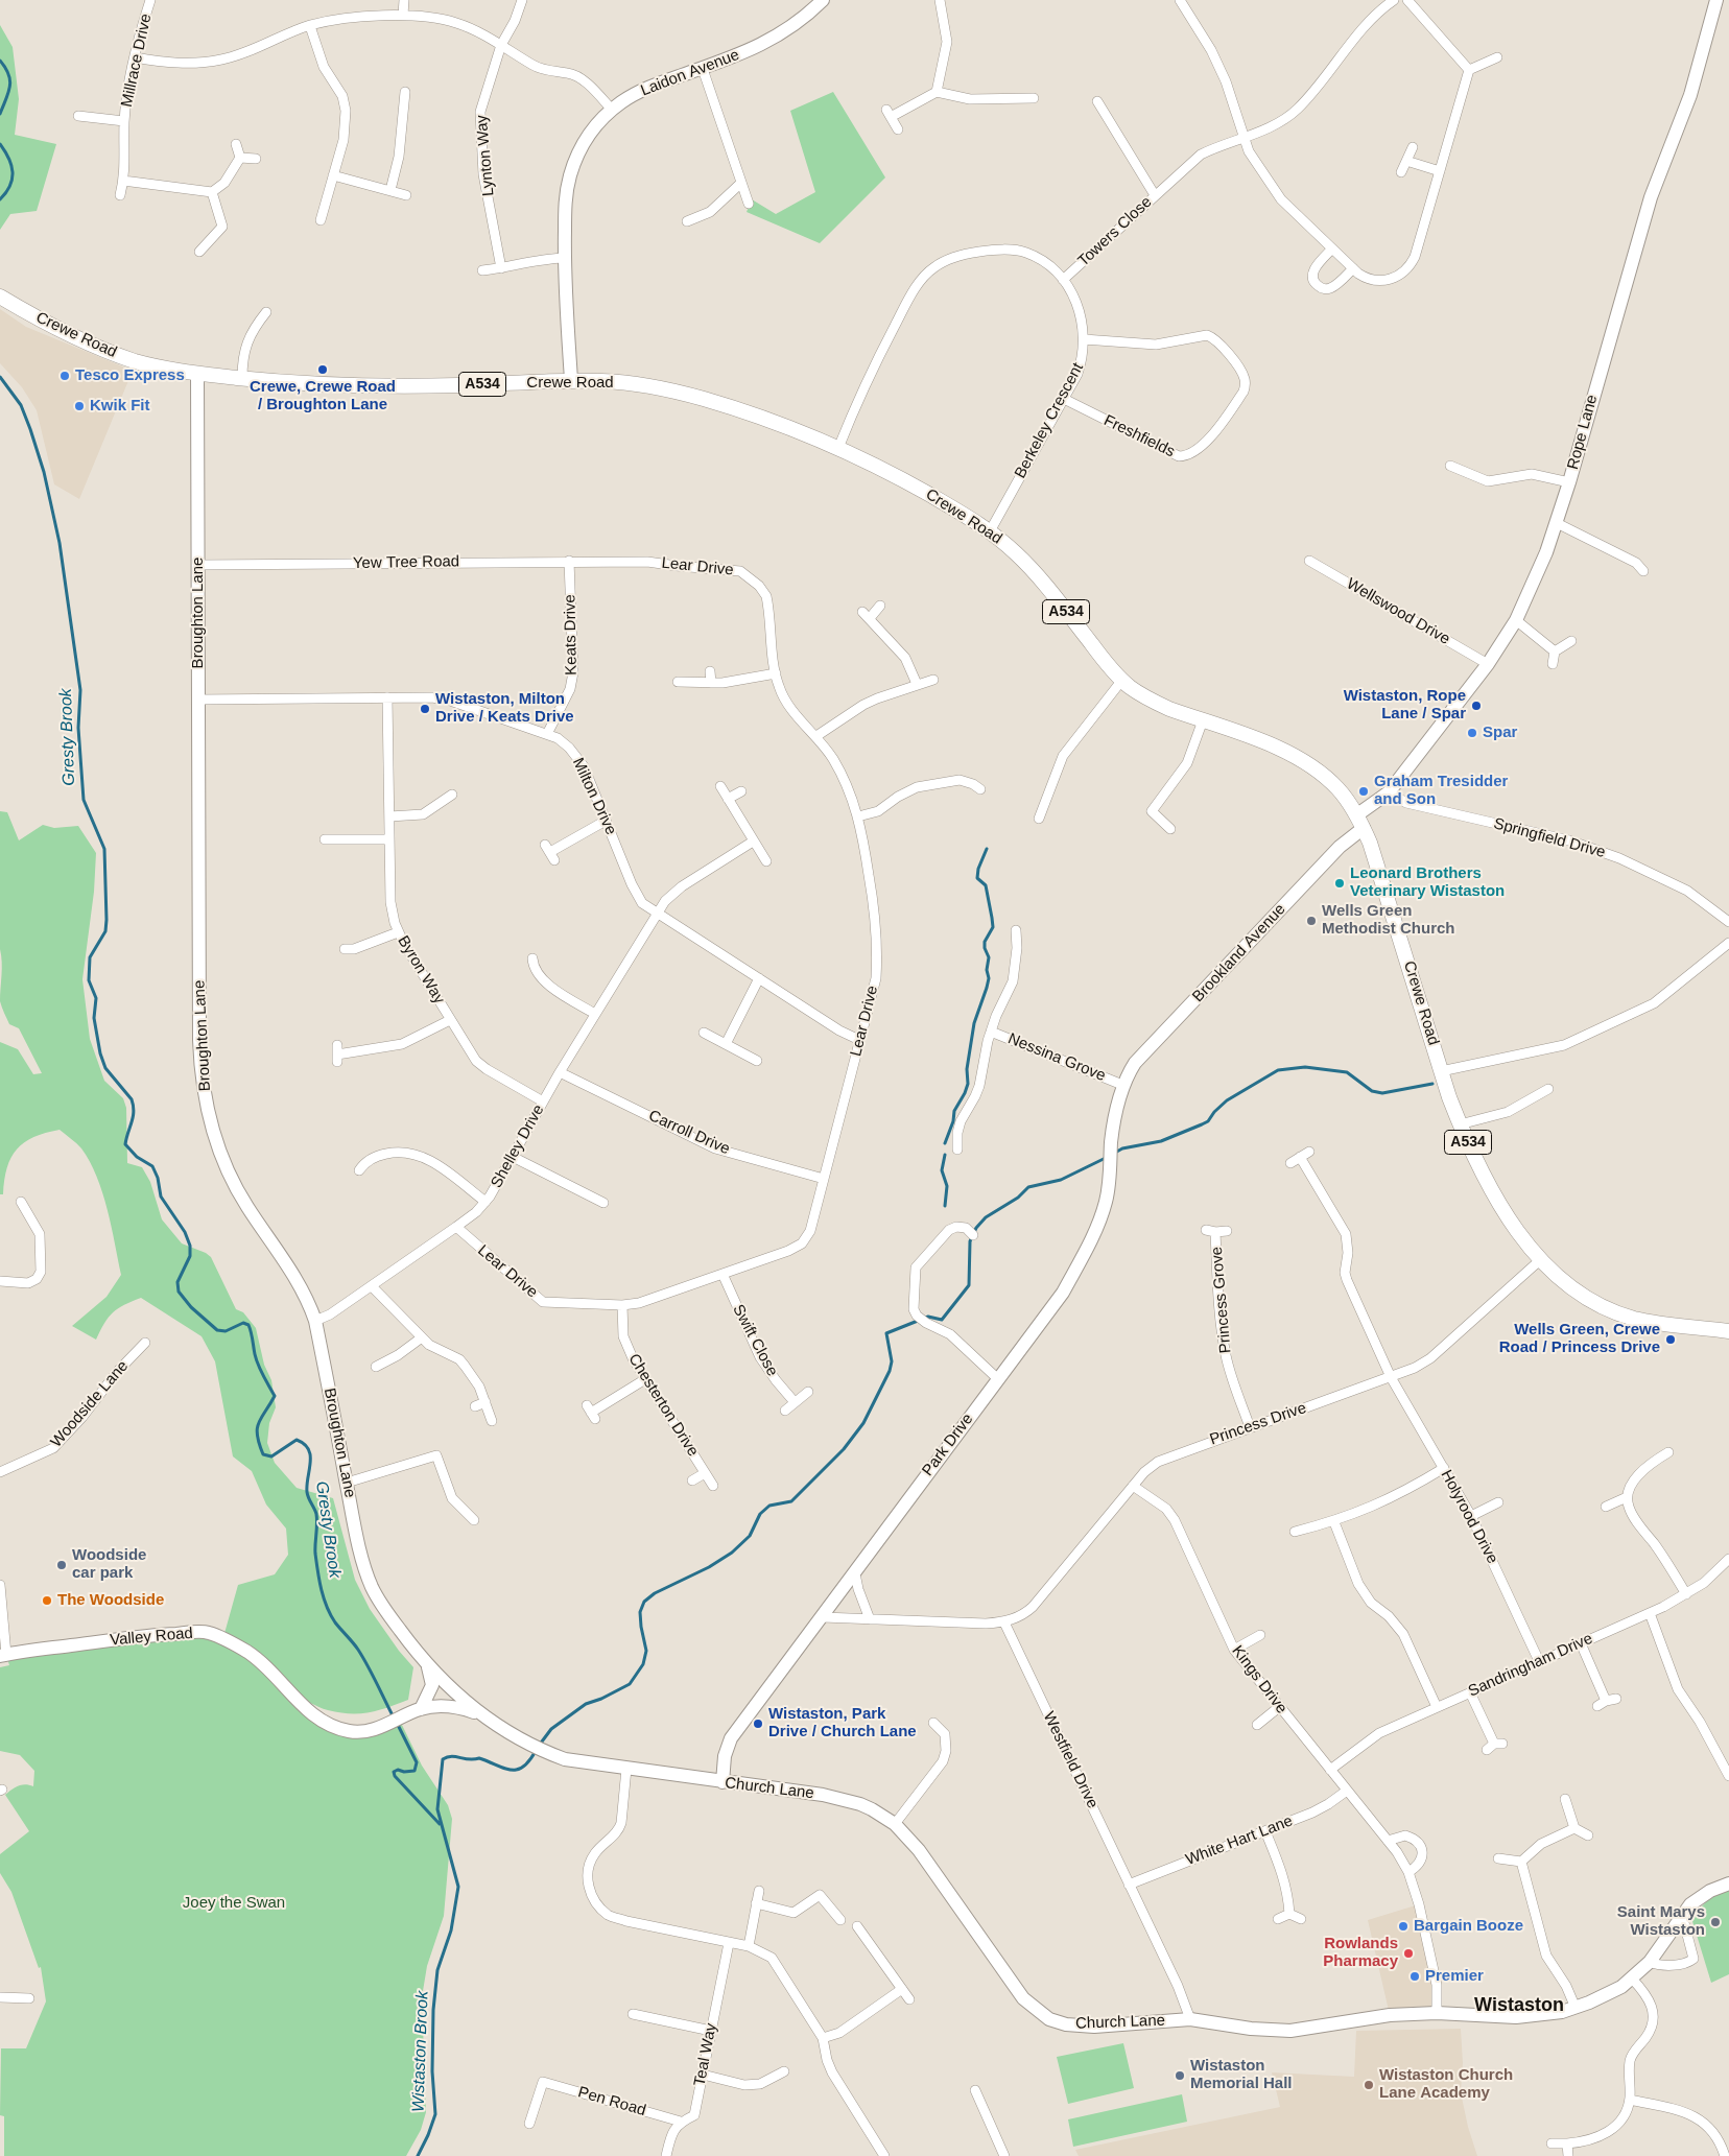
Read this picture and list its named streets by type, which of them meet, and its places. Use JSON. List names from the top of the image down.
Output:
{
  "streets": {
    "main road": ["Crewe Road", "A534"],
    "street": [
      "Millrace Drive",
      "Laidon Avenue",
      "Lynton Way",
      "Towers Close",
      "Berkeley Crescent",
      "Rope Lane",
      "Freshfields",
      "Yew Tree Road",
      "Lear Drive",
      "Wellswood Drive",
      "Broughton Lane",
      "Keats Drive",
      "Milton Drive",
      "Springfield Drive",
      "Brookland Avenue",
      "Byron Way",
      "Nessina Grove",
      "Carroll Drive",
      "Shelley Drive",
      "Princess Grove",
      "Swift Close",
      "Woodside Lane",
      "Chesterton Drive",
      "Princess Drive",
      "Park Drive",
      "Holyrood Drive",
      "Valley Road",
      "Sandringham Drive",
      "Kings Drive",
      "Westfield Drive",
      "Church Lane",
      "White Hart Lane",
      "Teal Way",
      "Pen Road"
    ]
  },
  "crossings": [
    ["Laidon Avenue", "Crewe Road"],
    ["Towers Close", "Berkeley Crescent"],
    ["Crewe Road", "Berkeley Crescent"],
    ["Crewe Road", "Rope Lane"],
    ["Crewe Road", "Broughton Lane"],
    ["Crewe Road", "Brookland Avenue"],
    ["Crewe Road", "Princess Drive"],
    ["Berkeley Crescent", "Freshfields"],
    ["Rope Lane", "Wellswood Drive"],
    ["Rope Lane", "Springfield Drive"],
    ["Rope Lane", "Brookland Avenue"],
    ["Yew Tree Road", "Lear Drive"],
    ["Yew Tree Road", "Broughton Lane"],
    ["Yew Tree Road", "Keats Drive"],
    ["Lear Drive", "Milton Drive"],
    ["Lear Drive", "Carroll Drive"],
    ["Lear Drive", "Shelley Drive"],
    ["Lear Drive", "Swift Close"],
    ["Lear Drive", "Chesterton Drive"],
    ["Broughton Lane", "Milton Drive"],
    ["Broughton Lane", "Shelley Drive"],
    ["Broughton Lane", "Valley Road"],
    ["Broughton Lane", "Church Lane"],
    ["Keats Drive", "Milton Drive"],
    ["Milton Drive", "Byron Way"],
    ["Milton Drive", "Shelley Drive"],
    ["Brookland Avenue", "Nessina Grove"],
    ["Brookland Avenue", "Park Drive"],
    ["Byron Way", "Shelley Drive"],
    ["Nessina Grove", "Park Drive"],
    ["Carroll Drive", "Shelley Drive"],
    ["Princess Grove", "Princess Drive"],
    ["Princess Drive", "Holyrood Drive"],
    ["Princess Drive", "Kings Drive"],
    ["Princess Drive", "Westfield Drive"],
    ["Park Drive", "Church Lane"],
    ["Holyrood Drive", "Sandringham Drive"],
    ["Valley Road", "Church Lane"],
    ["Sandringham Drive", "Kings Drive"],
    ["Kings Drive", "Church Lane"],
    ["Kings Drive", "White Hart Lane"],
    ["Westfield Drive", "Church Lane"],
    ["Westfield Drive", "White Hart Lane"],
    ["Teal Way", "Pen Road"]
  ],
  "districts": ["Wistaston"],
  "water": ["Gresty Brook", "Wistaston Brook"],
  "parks": ["Joey the Swan"],
  "places": [
    "Crewe, Crewe Road / Broughton Lane",
    "Tesco Express",
    "Kwik Fit",
    "Wistaston, Rope Lane / Spar",
    "Wistaston, Milton Drive / Keats Drive",
    "Spar",
    "Graham Tresidder and Son",
    "Leonard Brothers Veterinary Wistaston",
    "Wells Green Methodist Church",
    "Wells Green, Crewe Road / Princess Drive",
    "Woodside car park",
    "The Woodside",
    "Wistaston, Park Drive / Church Lane",
    "Saint Marys Wistaston",
    "Bargain Booze",
    "Rowlands Pharmacy",
    "Premier",
    "Wistaston Memorial Hall",
    "Wistaston Church Lane Academy"
  ]
}
